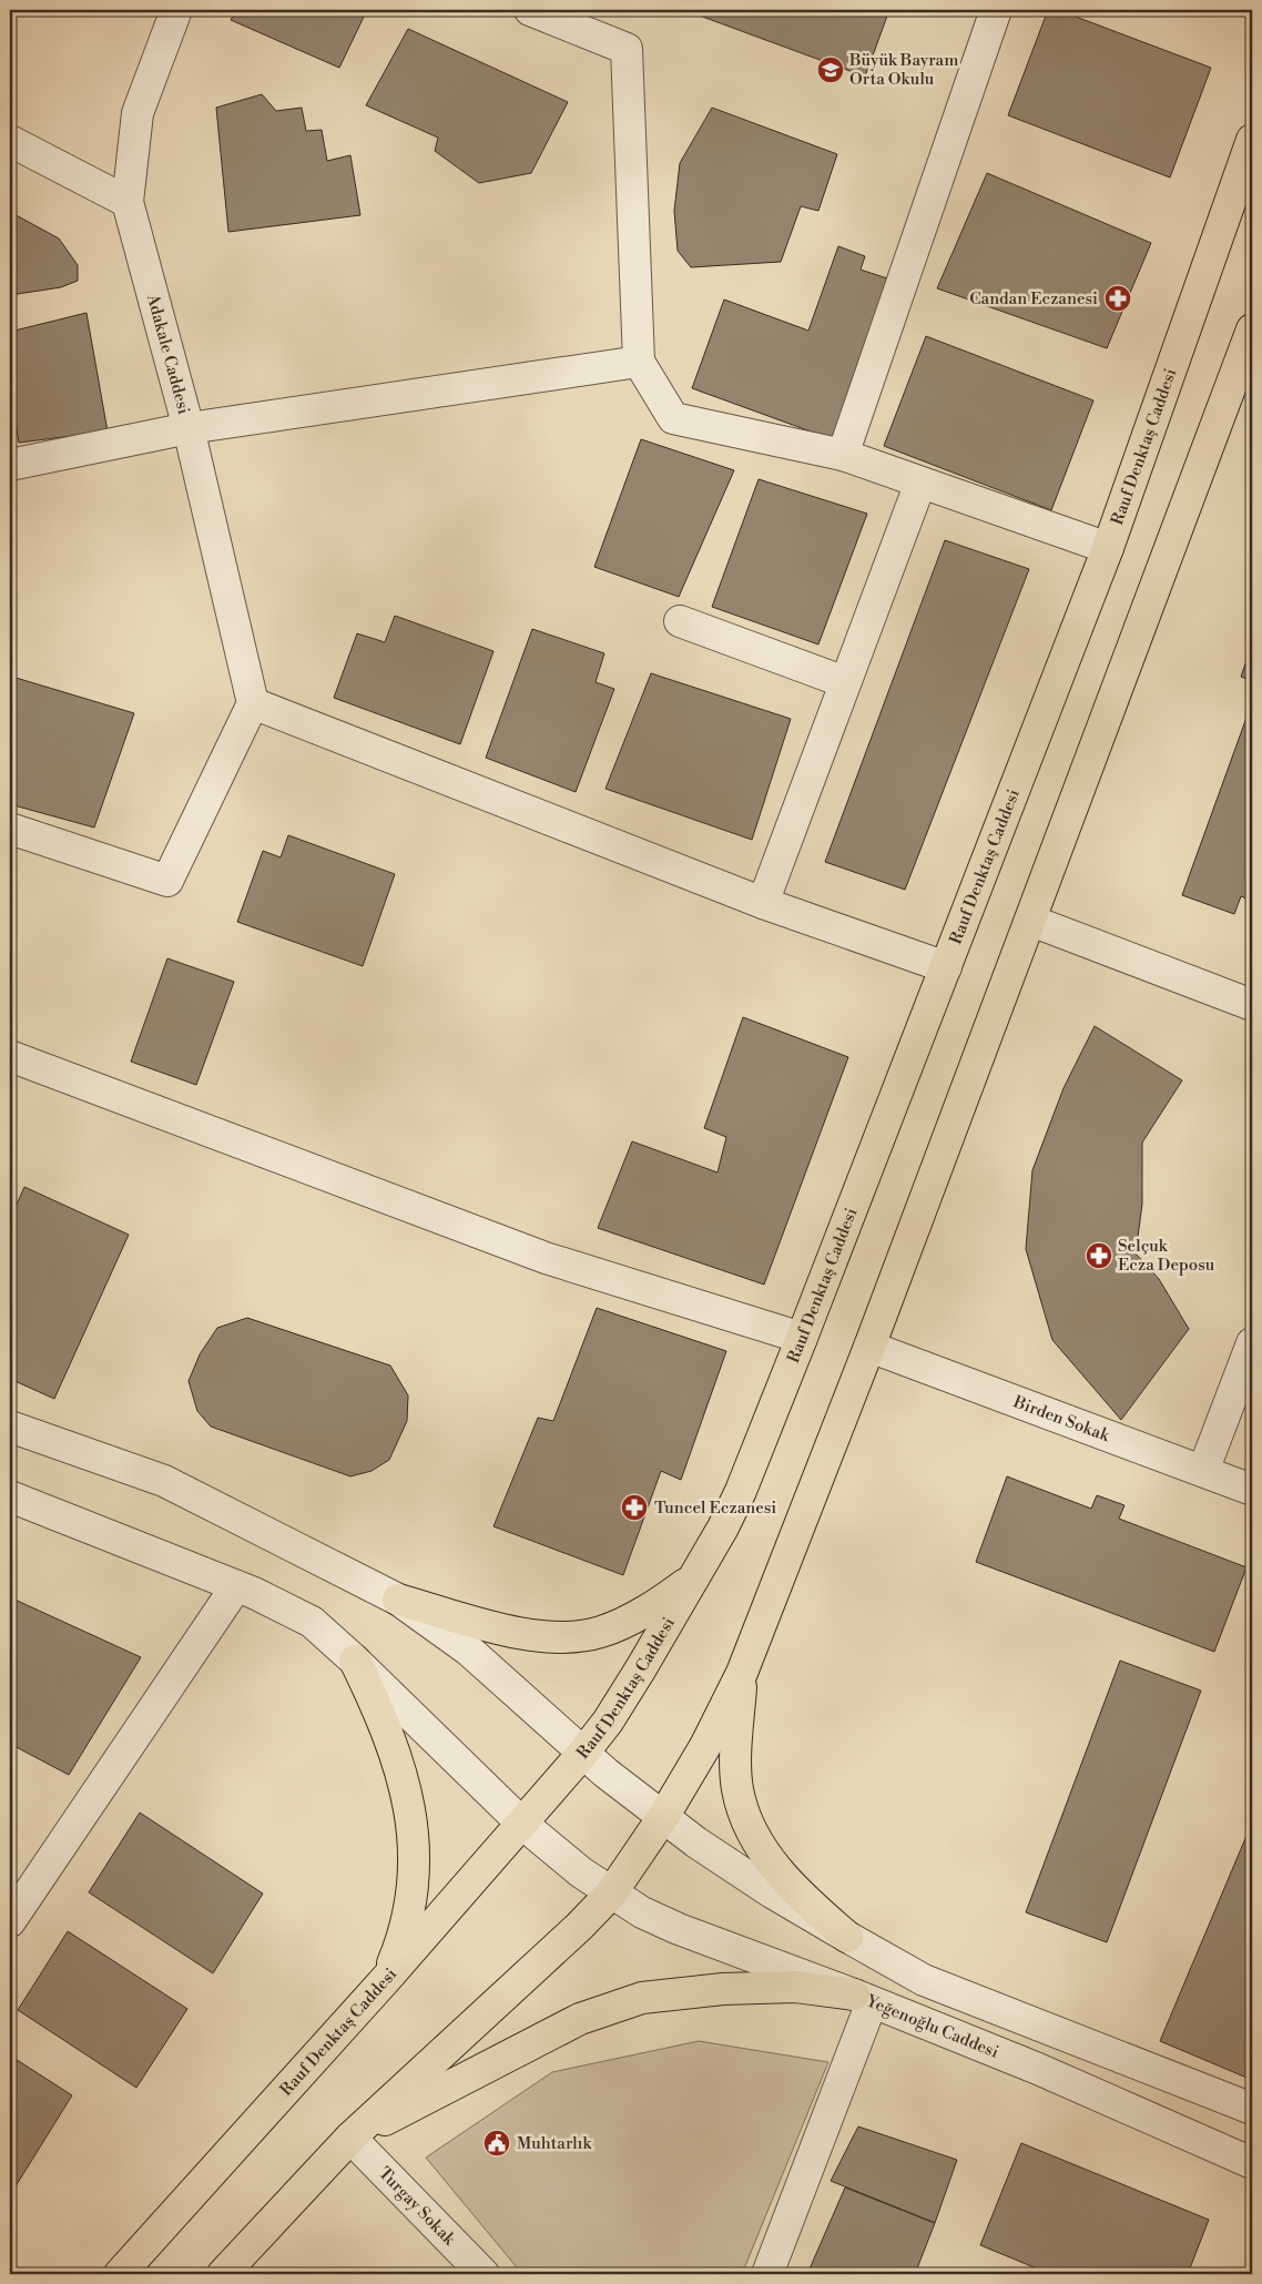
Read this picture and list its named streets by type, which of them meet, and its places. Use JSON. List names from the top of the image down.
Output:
{
  "streets": {
    "main road": ["Rauf Denktaş Caddesi"],
    "street": [
      "Adakale Caddesi",
      "Birden Sokak",
      "Yeğenoğlu Caddesi",
      "Turgay Sokak"
    ]
  },
  "crossings": [
    ["Rauf Denktaş Caddesi", "Yeğenoğlu Caddesi"]
  ],
  "places": {
    "school or university": ["Büyük Bayram Orta Okulu"],
    "pharmacy": ["Candan Eczanesi", "Selçuk Ecza Deposu", "Tuncel Eczanesi"],
    "public building": ["Muhtarlık"]
  }
}
